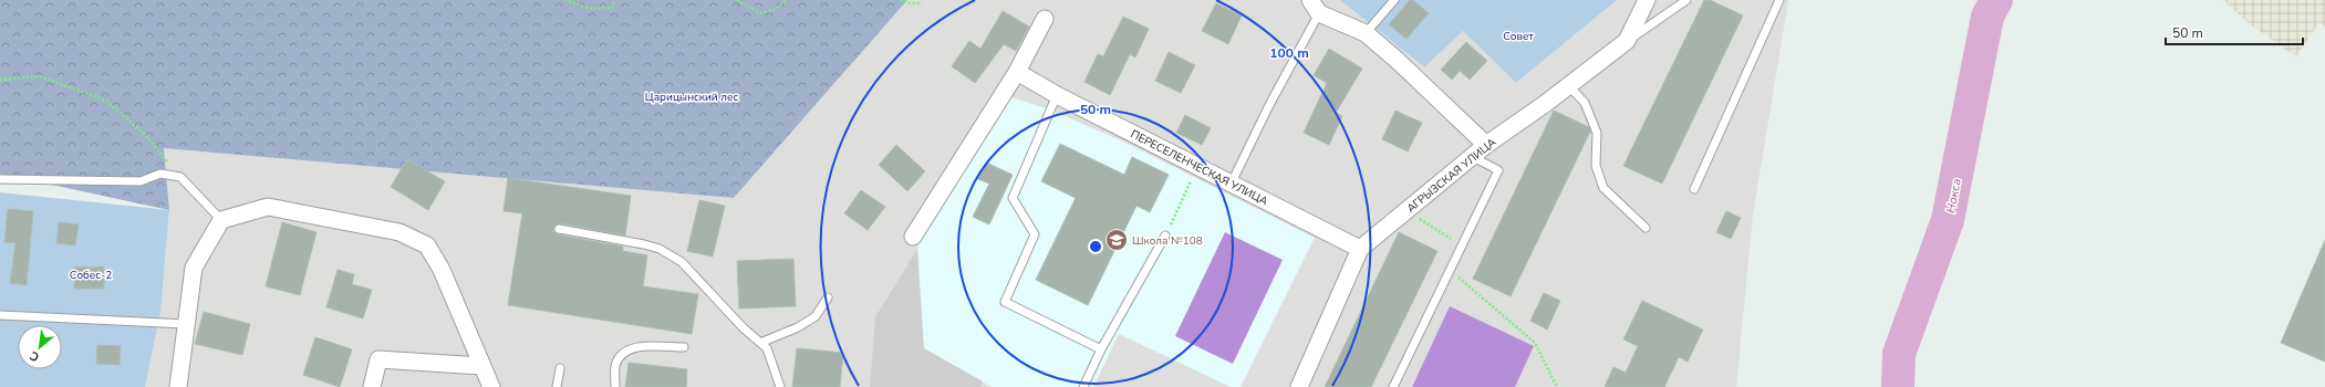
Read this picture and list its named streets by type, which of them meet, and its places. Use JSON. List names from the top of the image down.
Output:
{
  "streets": {
    "street": ["ПЕРЕСЕЛЕНЧЕСКАЯ УЛИЦА", "АГРЫЗСКАЯ УЛИЦА"]
  },
  "crossings": [
    ["ПЕРЕСЕЛЕНЧЕСКАЯ УЛИЦА", "АГРЫЗСКАЯ УЛИЦА"]
  ],
  "water": ["Нокса"],
  "parks": ["Совет", "Царицынский лес", "Собес-2"],
  "places": {
    "school or university": ["Школа №108"]
  },
  "scale_bar": "50 m",
  "north": "bottom left",
  "rings": ["100 m", "50 m"]
}
